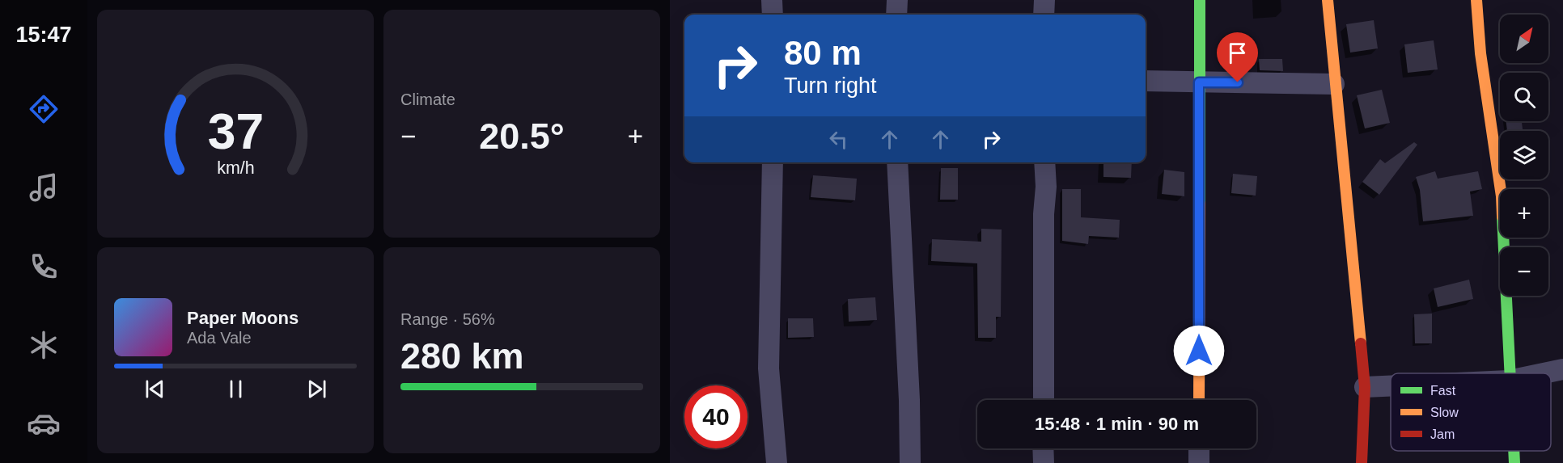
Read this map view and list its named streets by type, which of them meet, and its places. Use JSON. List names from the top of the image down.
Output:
{
  "legend": ["Fast", "Slow", "Jam"],
  "north": "top right",
  "page": {
    "tabs": "15:47",
    "tile": [
      "Climate",
      ["Range · 56%", "280 km"]
    ],
    "map_buttons": ["+", "−"],
    "turn": ["80 m", "Turn right"],
    "heat": ["−", "20.5°", "+"],
    "song": ["Paper Moons", "Ada Vale"],
    "limit": "40",
    "trip": "15:48 · 1 min · 90 m",
    "gauge": ["37", "km/h"]
  }
}
